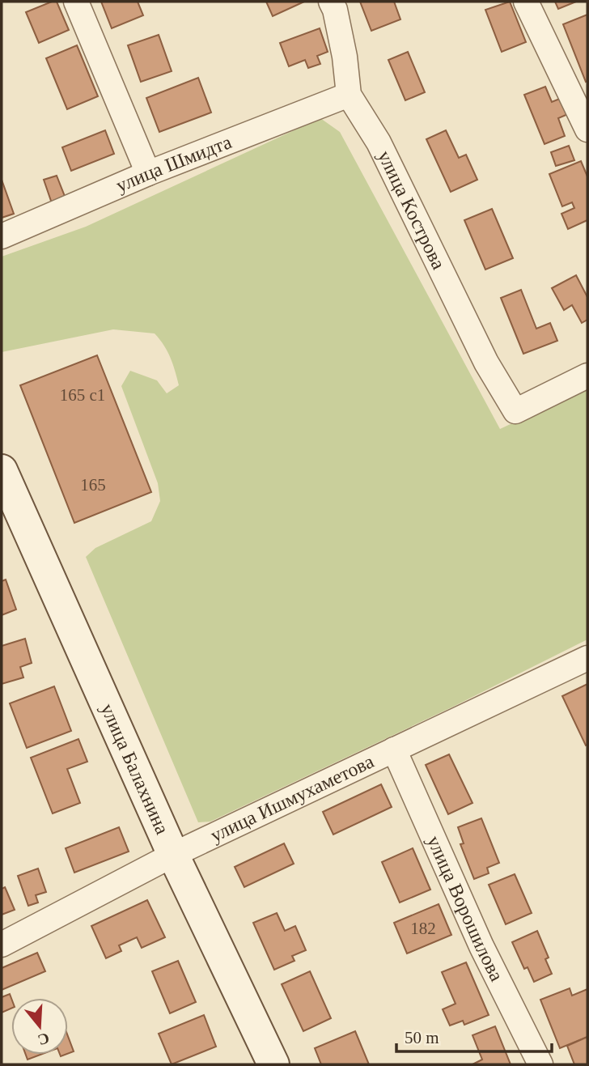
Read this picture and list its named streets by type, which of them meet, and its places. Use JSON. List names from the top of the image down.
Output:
{
  "streets": {
    "street": [
      "улица Шмидта",
      "улица Кострова",
      "улица Балахнина",
      "улица Ишмухаметова",
      "улица Ворошилова"
    ]
  },
  "crossings": [
    ["улица Шмидта", "улица Кострова"],
    ["улица Балахнина", "улица Ишмухаметова"],
    ["улица Ишмухаметова", "улица Ворошилова"]
  ],
  "house_numbers": ["165 с1", "165", "182"],
  "scale_bar": "50 m",
  "north": "bottom"
}
